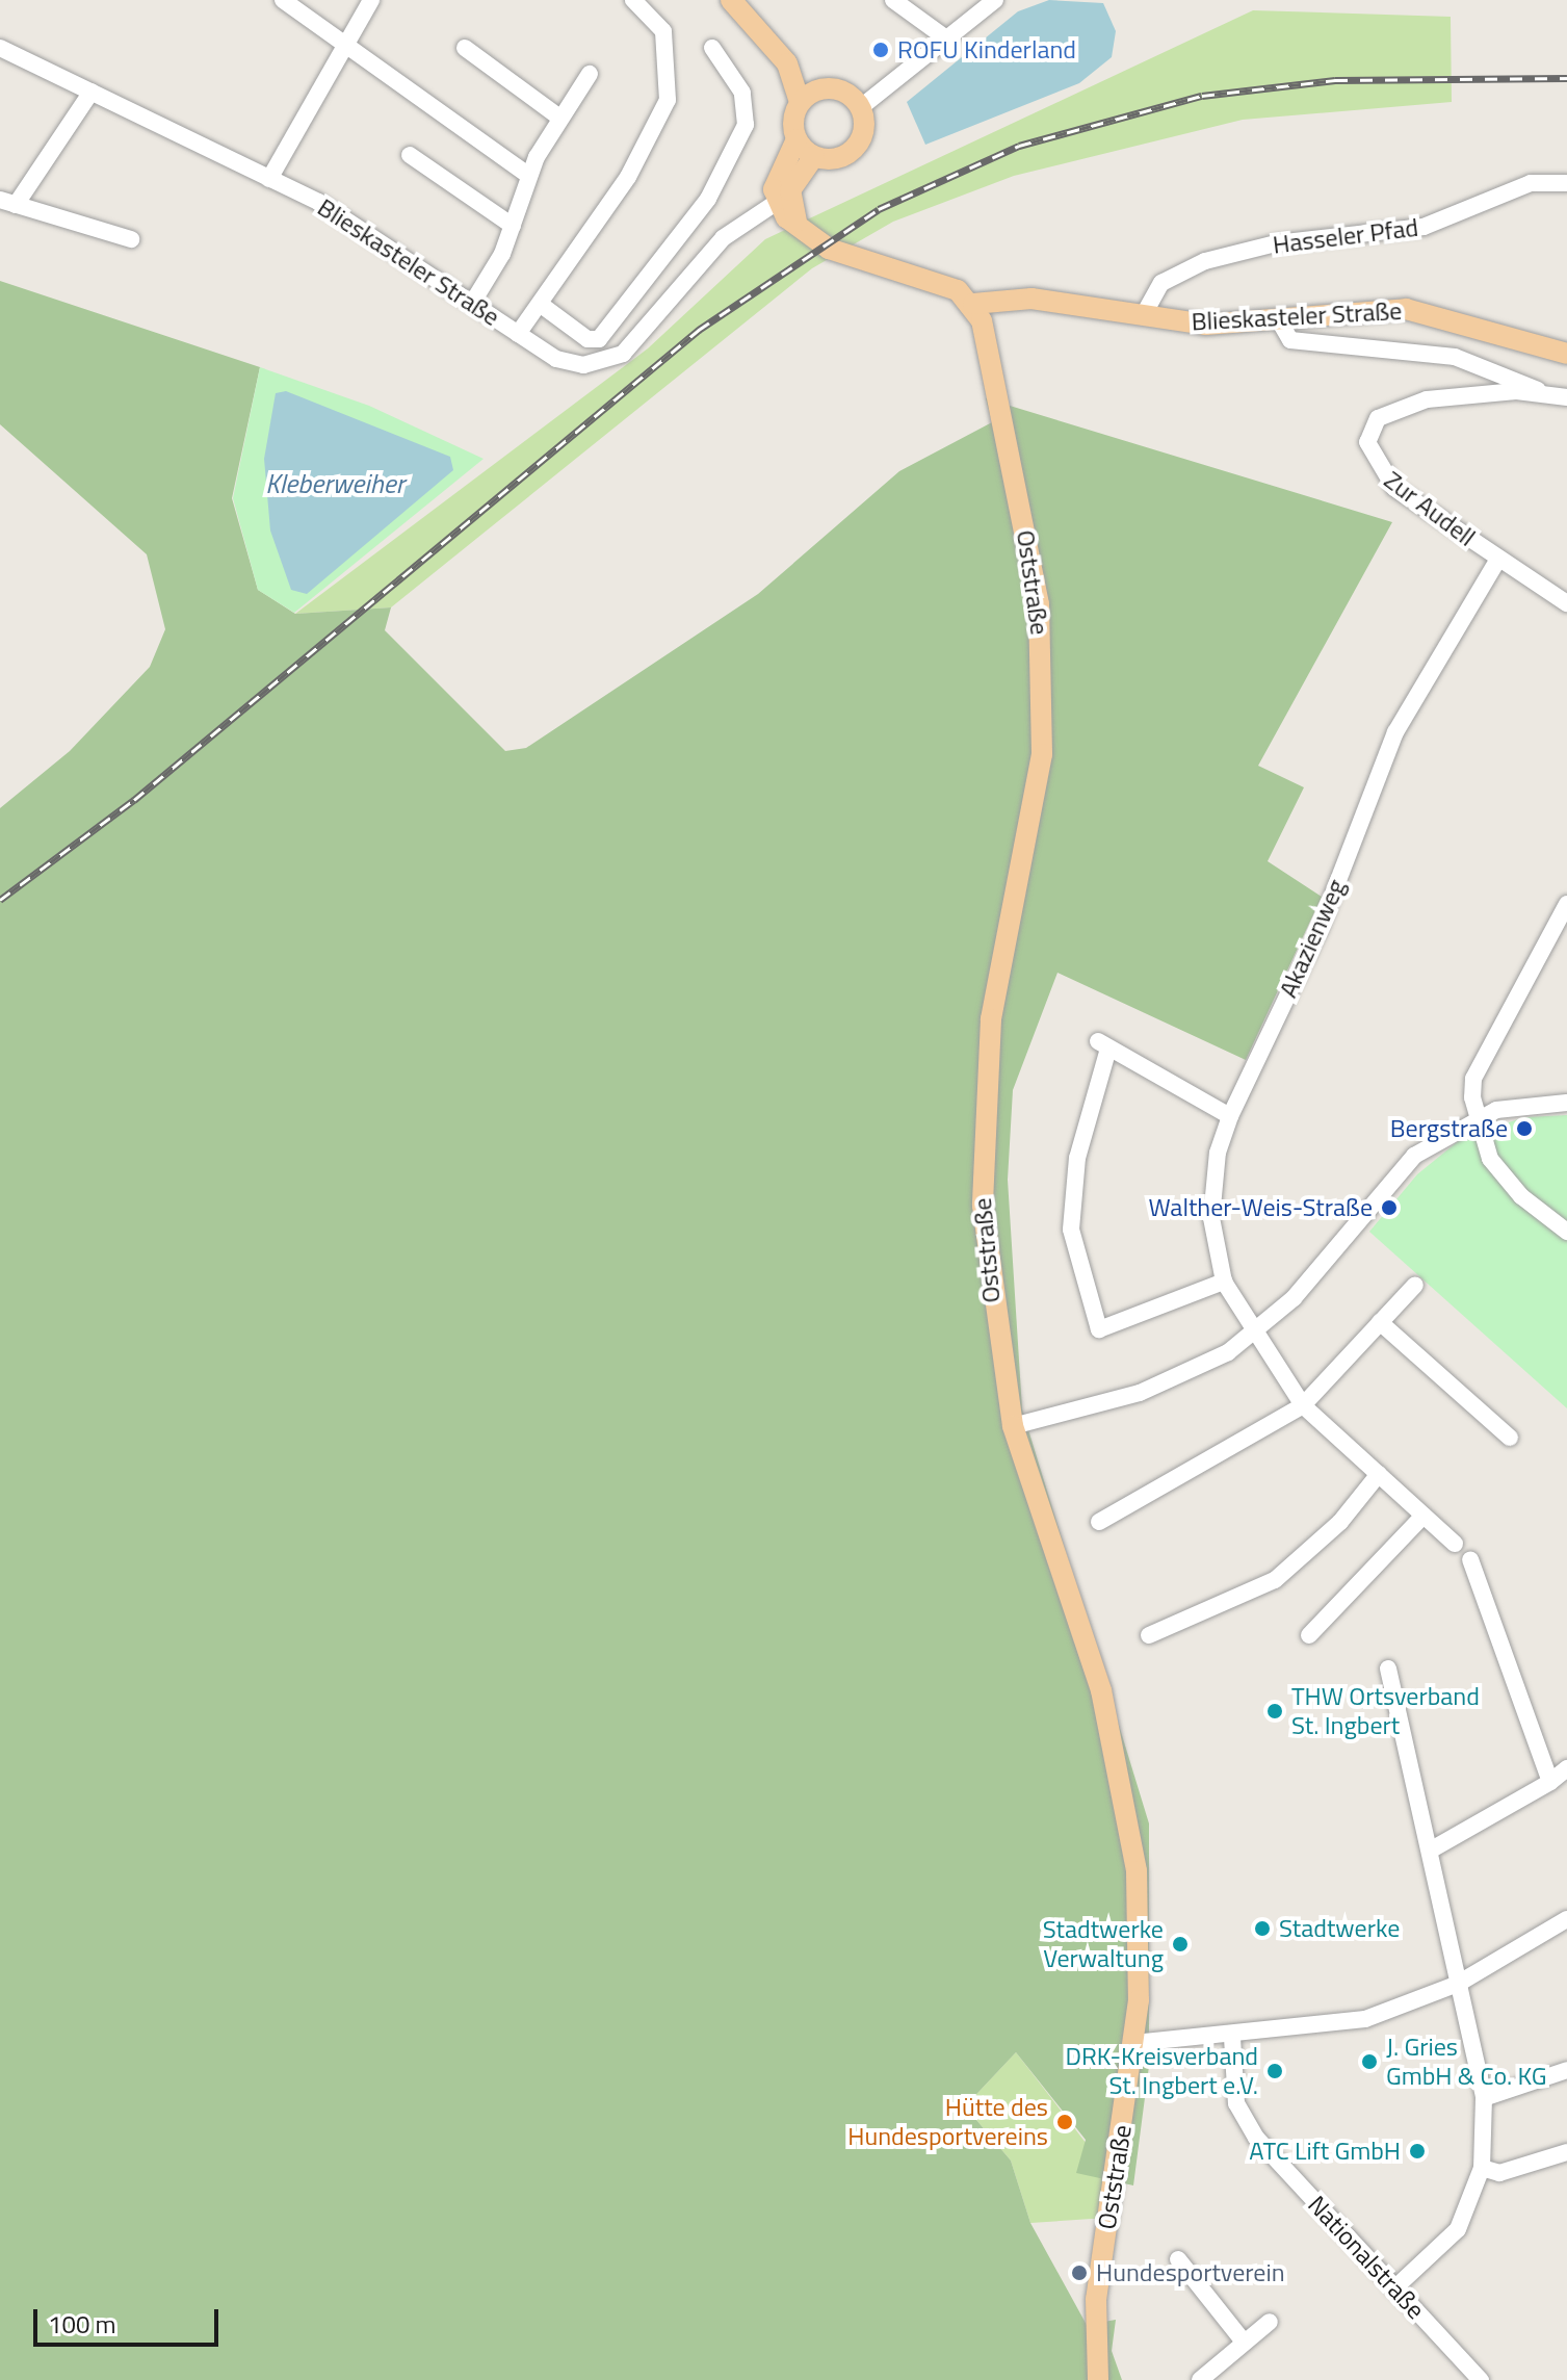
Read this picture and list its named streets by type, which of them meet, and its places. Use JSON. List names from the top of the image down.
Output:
{
  "streets": {
    "main road": ["Blieskasteler Straße", "Oststraße"],
    "street": [
      "Hasseler Pfad",
      "Zur Audell",
      "Akazienweg",
      "Nationalstraße"
    ]
  },
  "crossings": [
    ["Hasseler Pfad", "Blieskasteler Straße"],
    ["Blieskasteler Straße", "Oststraße"],
    ["Zur Audell", "Akazienweg"]
  ],
  "water": ["Kleberweiher"],
  "places": [
    "ROFU Kinderland",
    "Bergstraße",
    "Walther-Weis-Straße",
    "THW Ortsverband St. Ingbert",
    "Stadtwerke",
    "Stadtwerke Verwaltung",
    "J. Gries GmbH & Co. KG",
    "DRK-Kreisverband St. Ingbert e.V.",
    "Hütte des Hundesportvereins",
    "ATC Lift GmbH",
    "Hundesportverein"
  ],
  "scale_bar": "100 m"
}
